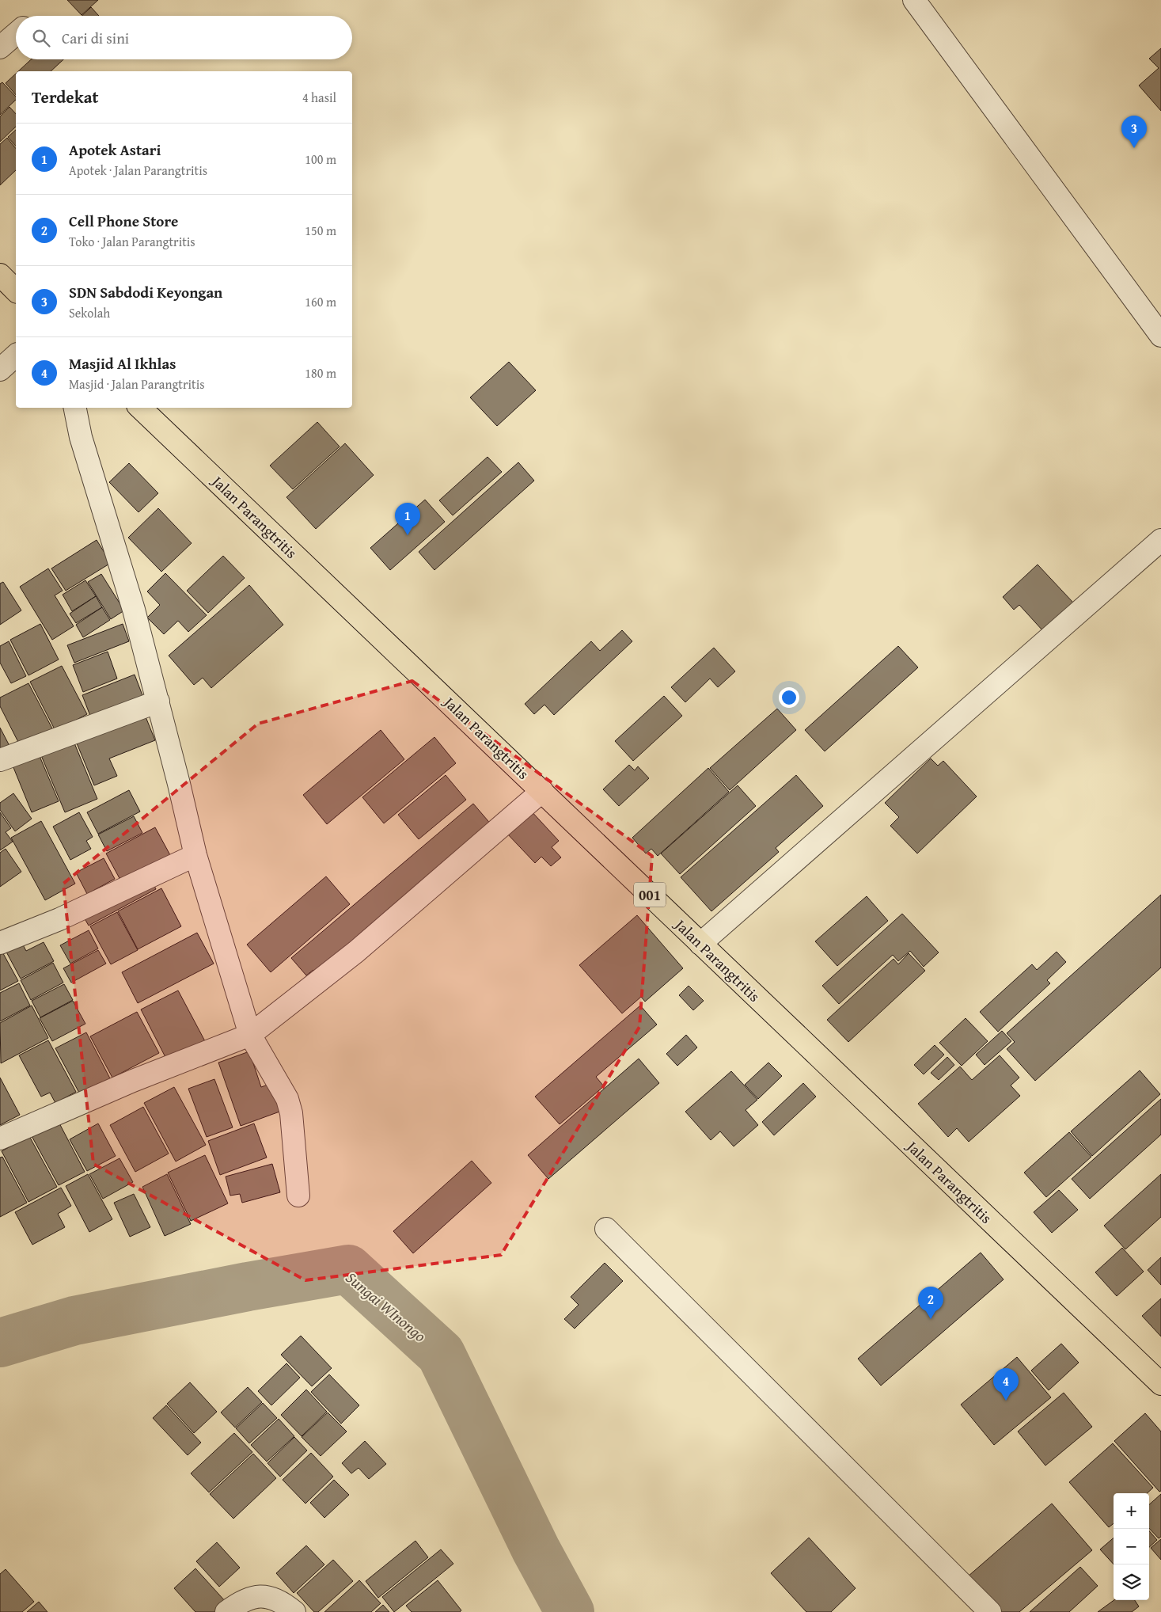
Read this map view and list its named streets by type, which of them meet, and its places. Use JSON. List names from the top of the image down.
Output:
{
  "streets": {
    "main road": ["Jalan Parangtritis", "001"]
  },
  "water": ["Sungai WInongo"],
  "page": {
    "search": "Cari di sini",
    "heading": ["Terdekat", "4 hasil"],
    "pins": [
      "3",
      "1",
      "2",
      "4"
    ],
    "list": [
      {
        "mark": "1",
        "name": "Apotek Astari",
        "note": "Apotek · Jalan Parangtritis",
        "value": "100 m"
      },
      {
        "mark": "2",
        "name": "Cell Phone Store",
        "note": "Toko · Jalan Parangtritis",
        "value": "150 m"
      },
      {
        "mark": "3",
        "name": "SDN Sabdodi Keyongan",
        "note": "Sekolah",
        "value": "160 m"
      },
      {
        "mark": "4",
        "name": "Masjid Al Ikhlas",
        "note": "Masjid · Jalan Parangtritis",
        "value": "180 m"
      }
    ],
    "map_buttons": ["+", "−"]
  }
}
